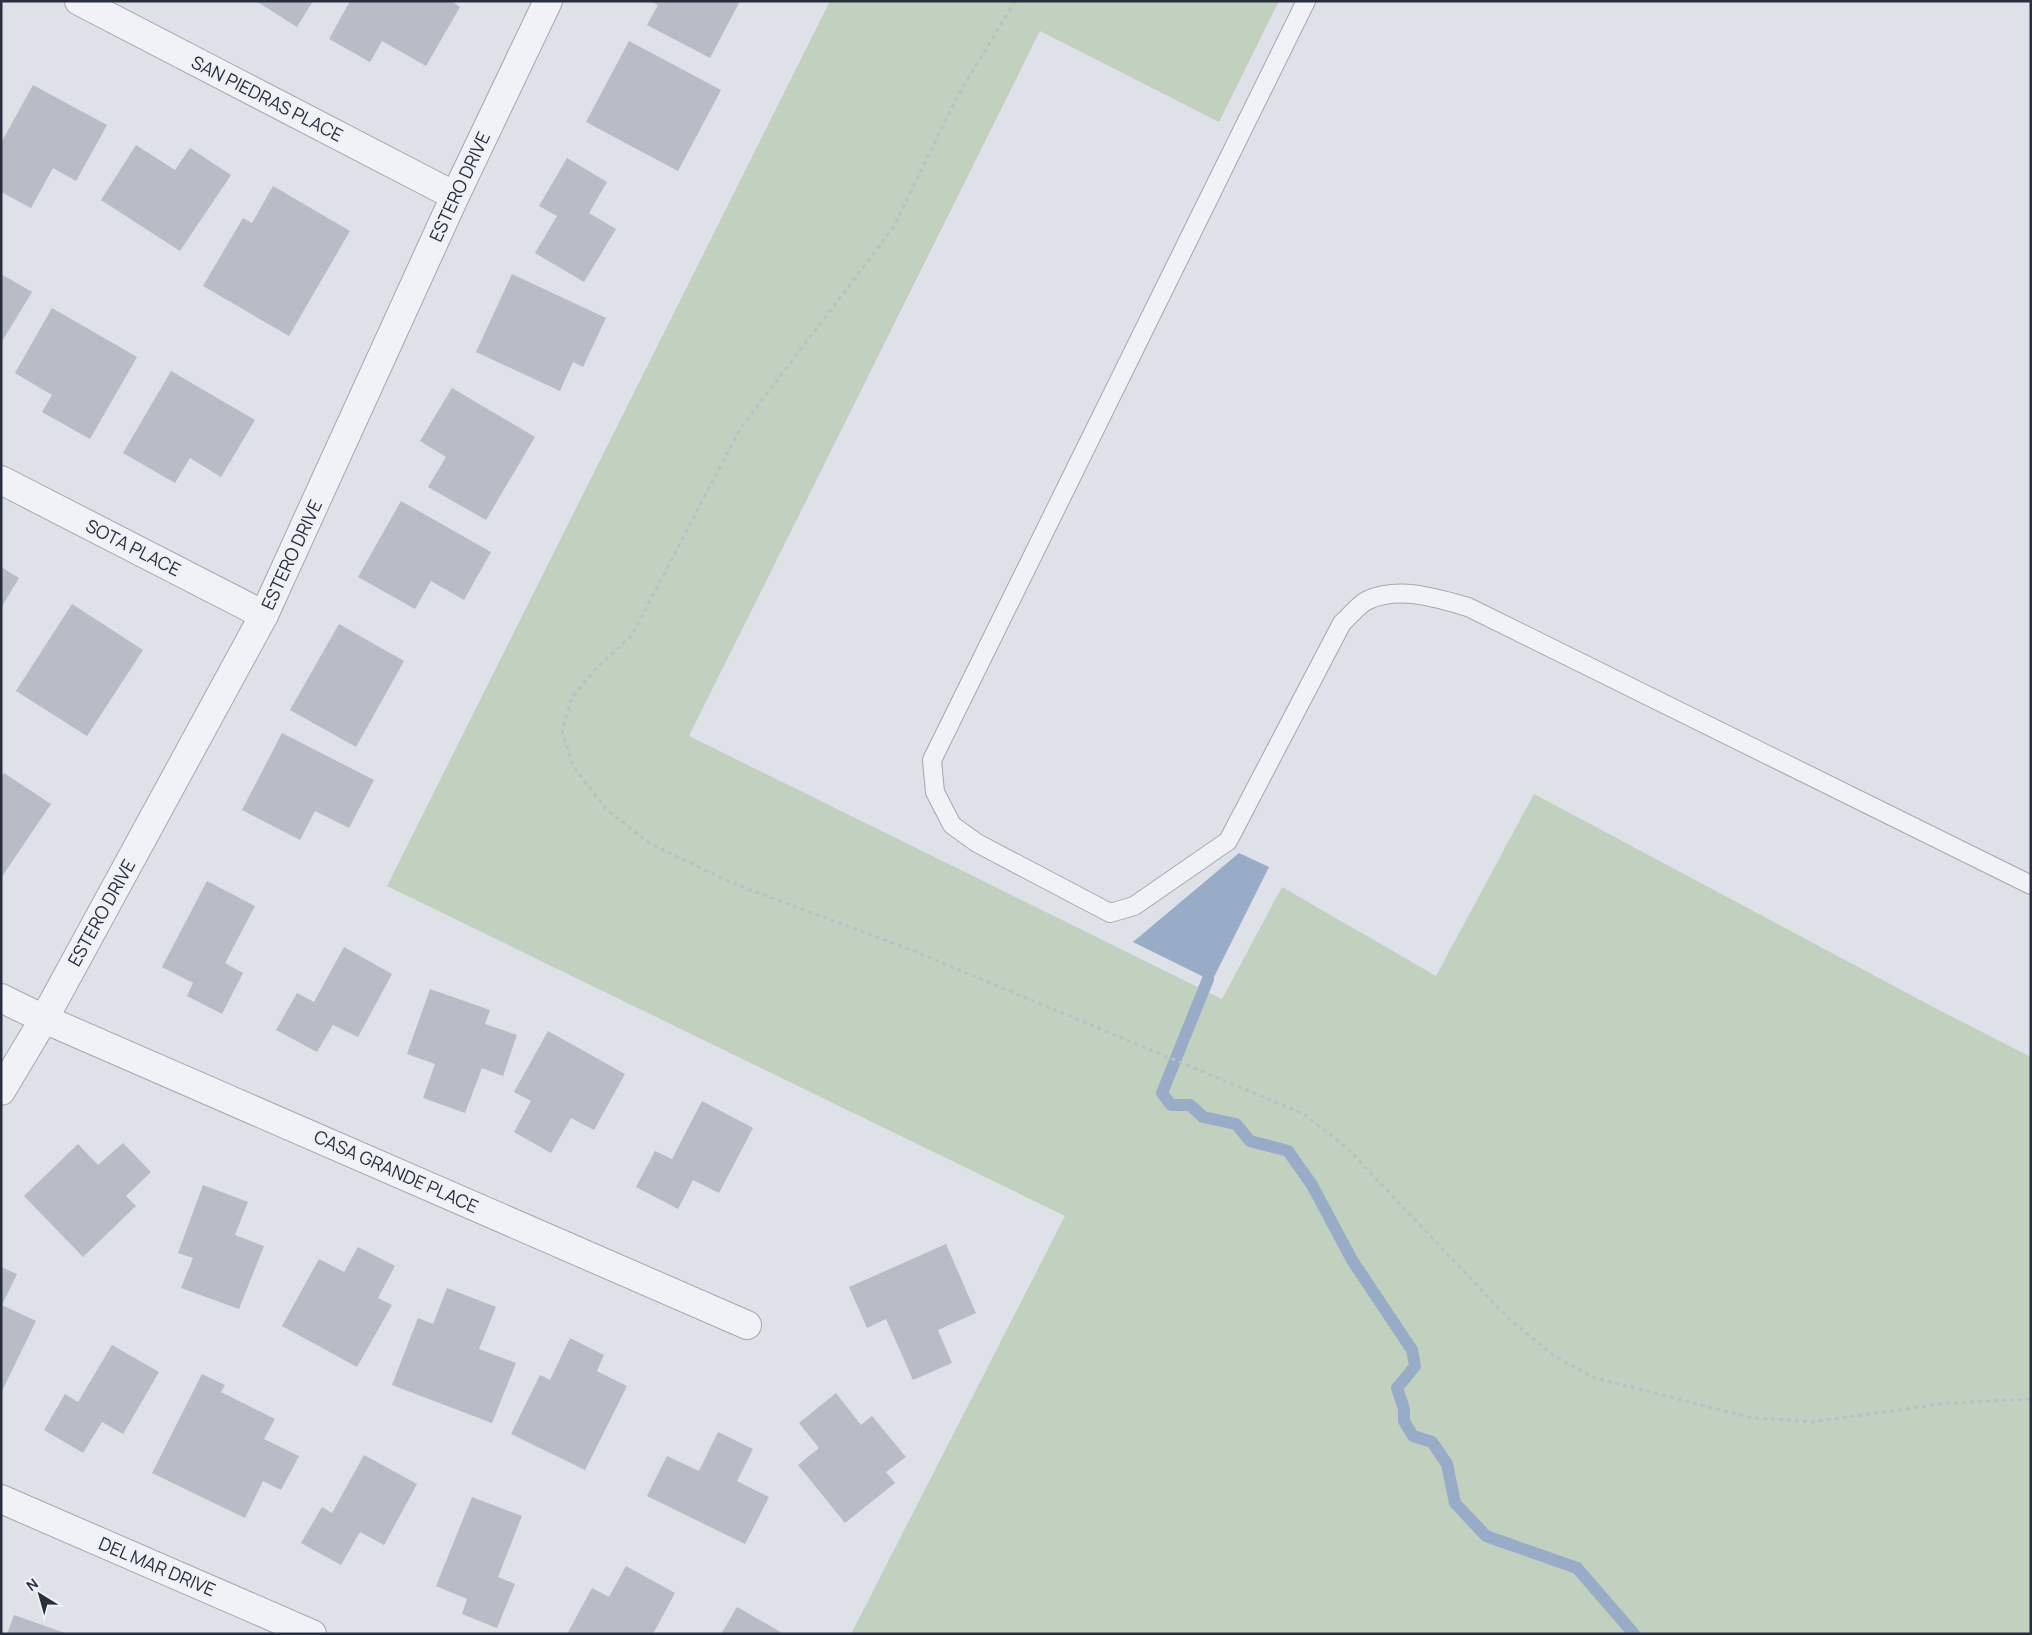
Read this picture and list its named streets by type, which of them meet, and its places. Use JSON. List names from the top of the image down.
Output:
{
  "streets": {
    "street": [
      "SAN PIEDRAS PLACE",
      "ESTERO DRIVE",
      "SOTA PLACE",
      "CASA GRANDE PLACE",
      "DEL MAR DRIVE"
    ]
  },
  "crossings": [
    ["SAN PIEDRAS PLACE", "ESTERO DRIVE"],
    ["ESTERO DRIVE", "SOTA PLACE"],
    ["ESTERO DRIVE", "CASA GRANDE PLACE"]
  ],
  "north": "top left"
}
